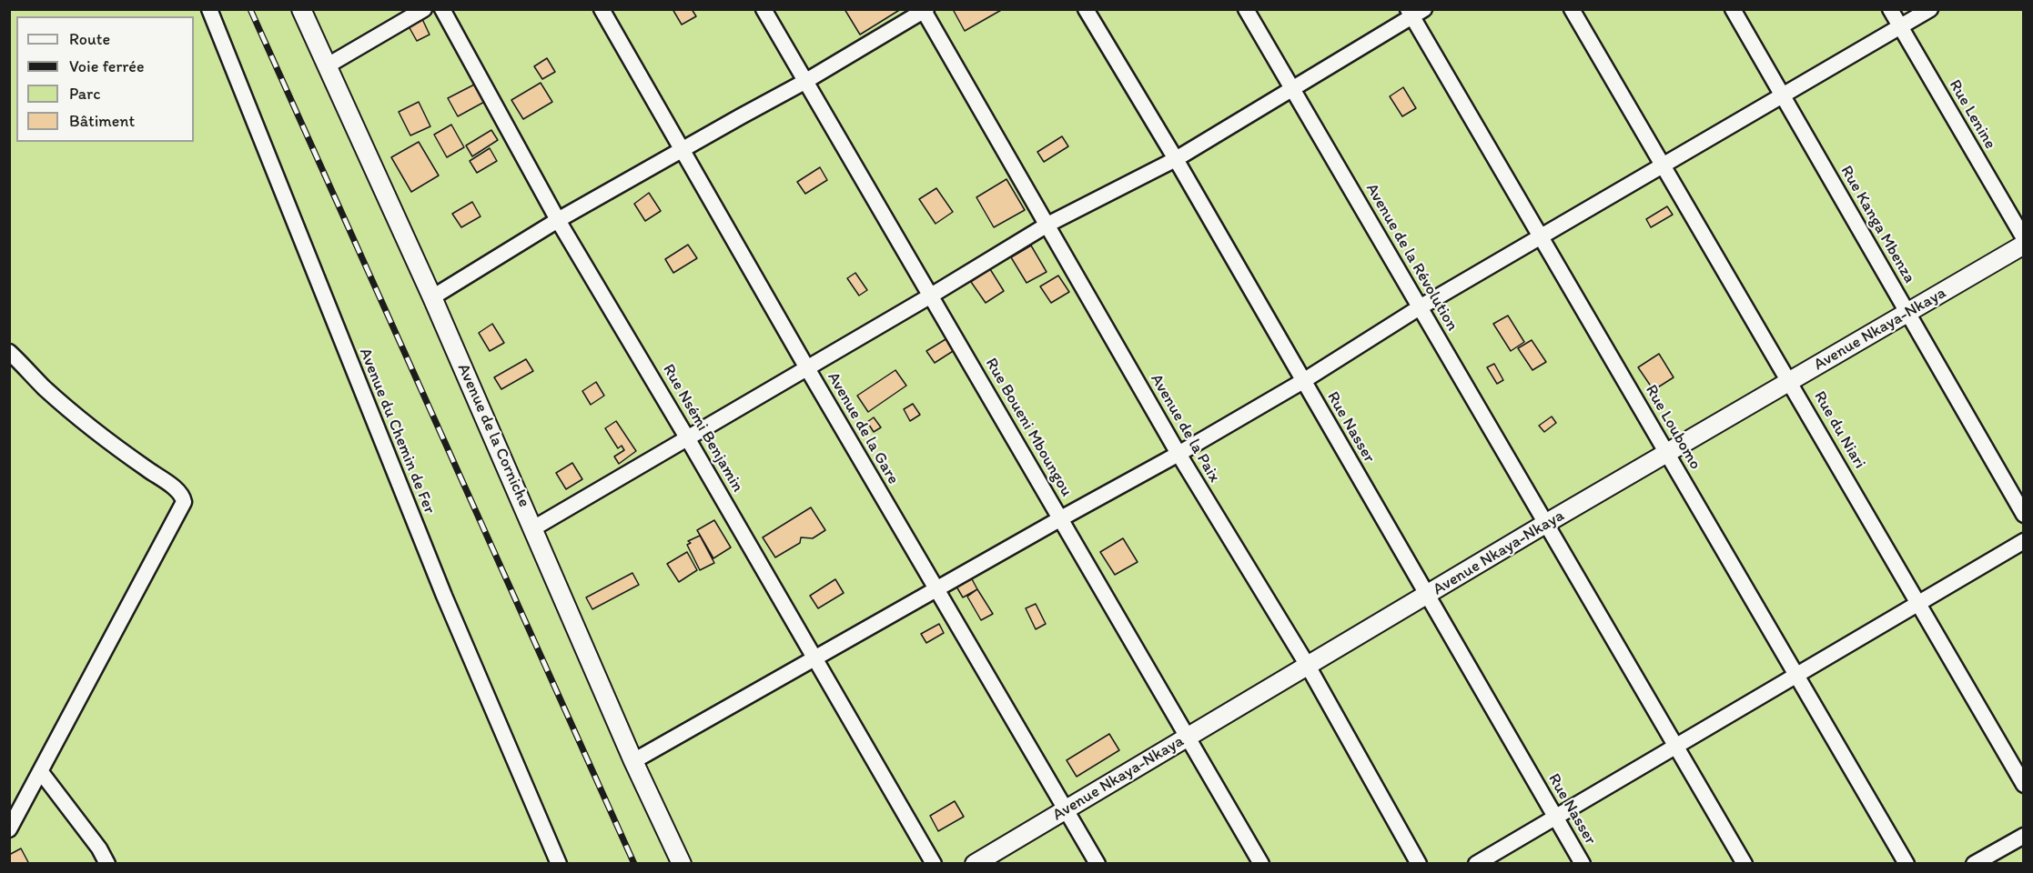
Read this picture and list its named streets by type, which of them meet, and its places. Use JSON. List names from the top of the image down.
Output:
{
  "streets": {
    "street": [
      "Rue Lenine",
      "Rue Kanga Mbenza",
      "Avenue de la Révolution",
      "Avenue Nkaya-Nkaya",
      "Rue Boueni Mboungou",
      "Rue Nasser",
      "Rue Loubomo",
      "Rue Nsémi Benjamin",
      "Avenue de la Gare",
      "Avenue de la Paix",
      "Rue du Niari",
      "Avenue du Chemin de Fer",
      "Avenue de la Corniche"
    ]
  },
  "crossings": [
    ["Rue Kanga Mbenza", "Avenue Nkaya-Nkaya"],
    ["Avenue de la Révolution", "Avenue Nkaya-Nkaya"],
    ["Avenue Nkaya-Nkaya", "Rue Boueni Mboungou"],
    ["Avenue Nkaya-Nkaya", "Rue Nasser"],
    ["Avenue Nkaya-Nkaya", "Rue Loubomo"],
    ["Avenue Nkaya-Nkaya", "Avenue de la Gare"],
    ["Avenue Nkaya-Nkaya", "Avenue de la Paix"],
    ["Avenue Nkaya-Nkaya", "Rue du Niari"]
  ],
  "legend": [
    "Route",
    "Voie ferrée",
    "Parc",
    "Bâtiment"
  ]
}
